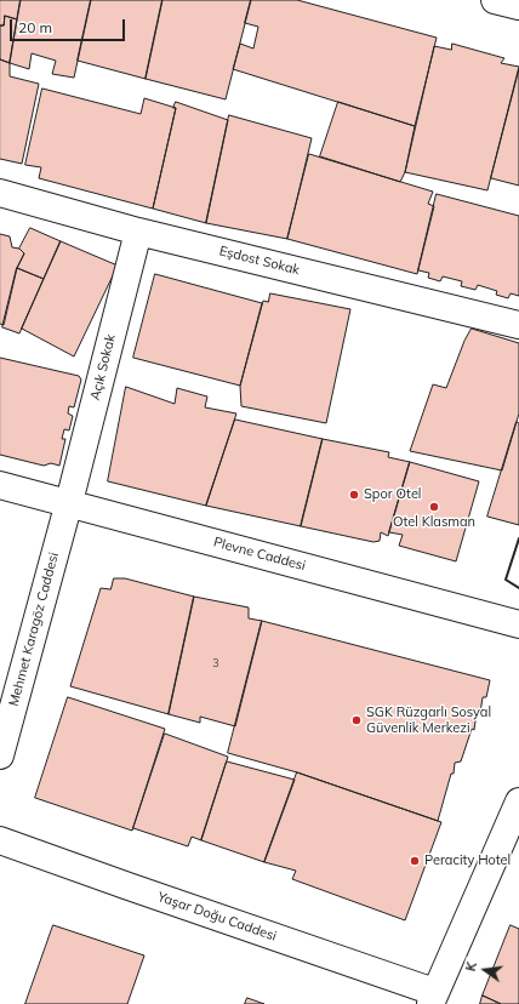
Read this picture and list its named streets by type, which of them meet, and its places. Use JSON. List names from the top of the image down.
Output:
{
  "streets": {
    "street": [
      "Eşdost Sokak",
      "Açık Sokak",
      "Plevne Caddesi",
      "Mehmet Karagöz Caddesi",
      "Yaşar Doğu Caddesi"
    ]
  },
  "crossings": [
    ["Eşdost Sokak", "Açık Sokak"],
    ["Açık Sokak", "Plevne Caddesi"],
    ["Açık Sokak", "Mehmet Karagöz Caddesi"],
    ["Plevne Caddesi", "Mehmet Karagöz Caddesi"]
  ],
  "places": [
    "Spor Otel",
    "Otel Klasman",
    "SGK Rüzgarlı Sosyal Güvenlik Merkezi",
    "Peracity Hotel"
  ],
  "house_numbers": ["3"],
  "scale_bar": "20 m",
  "north": "left"
}
